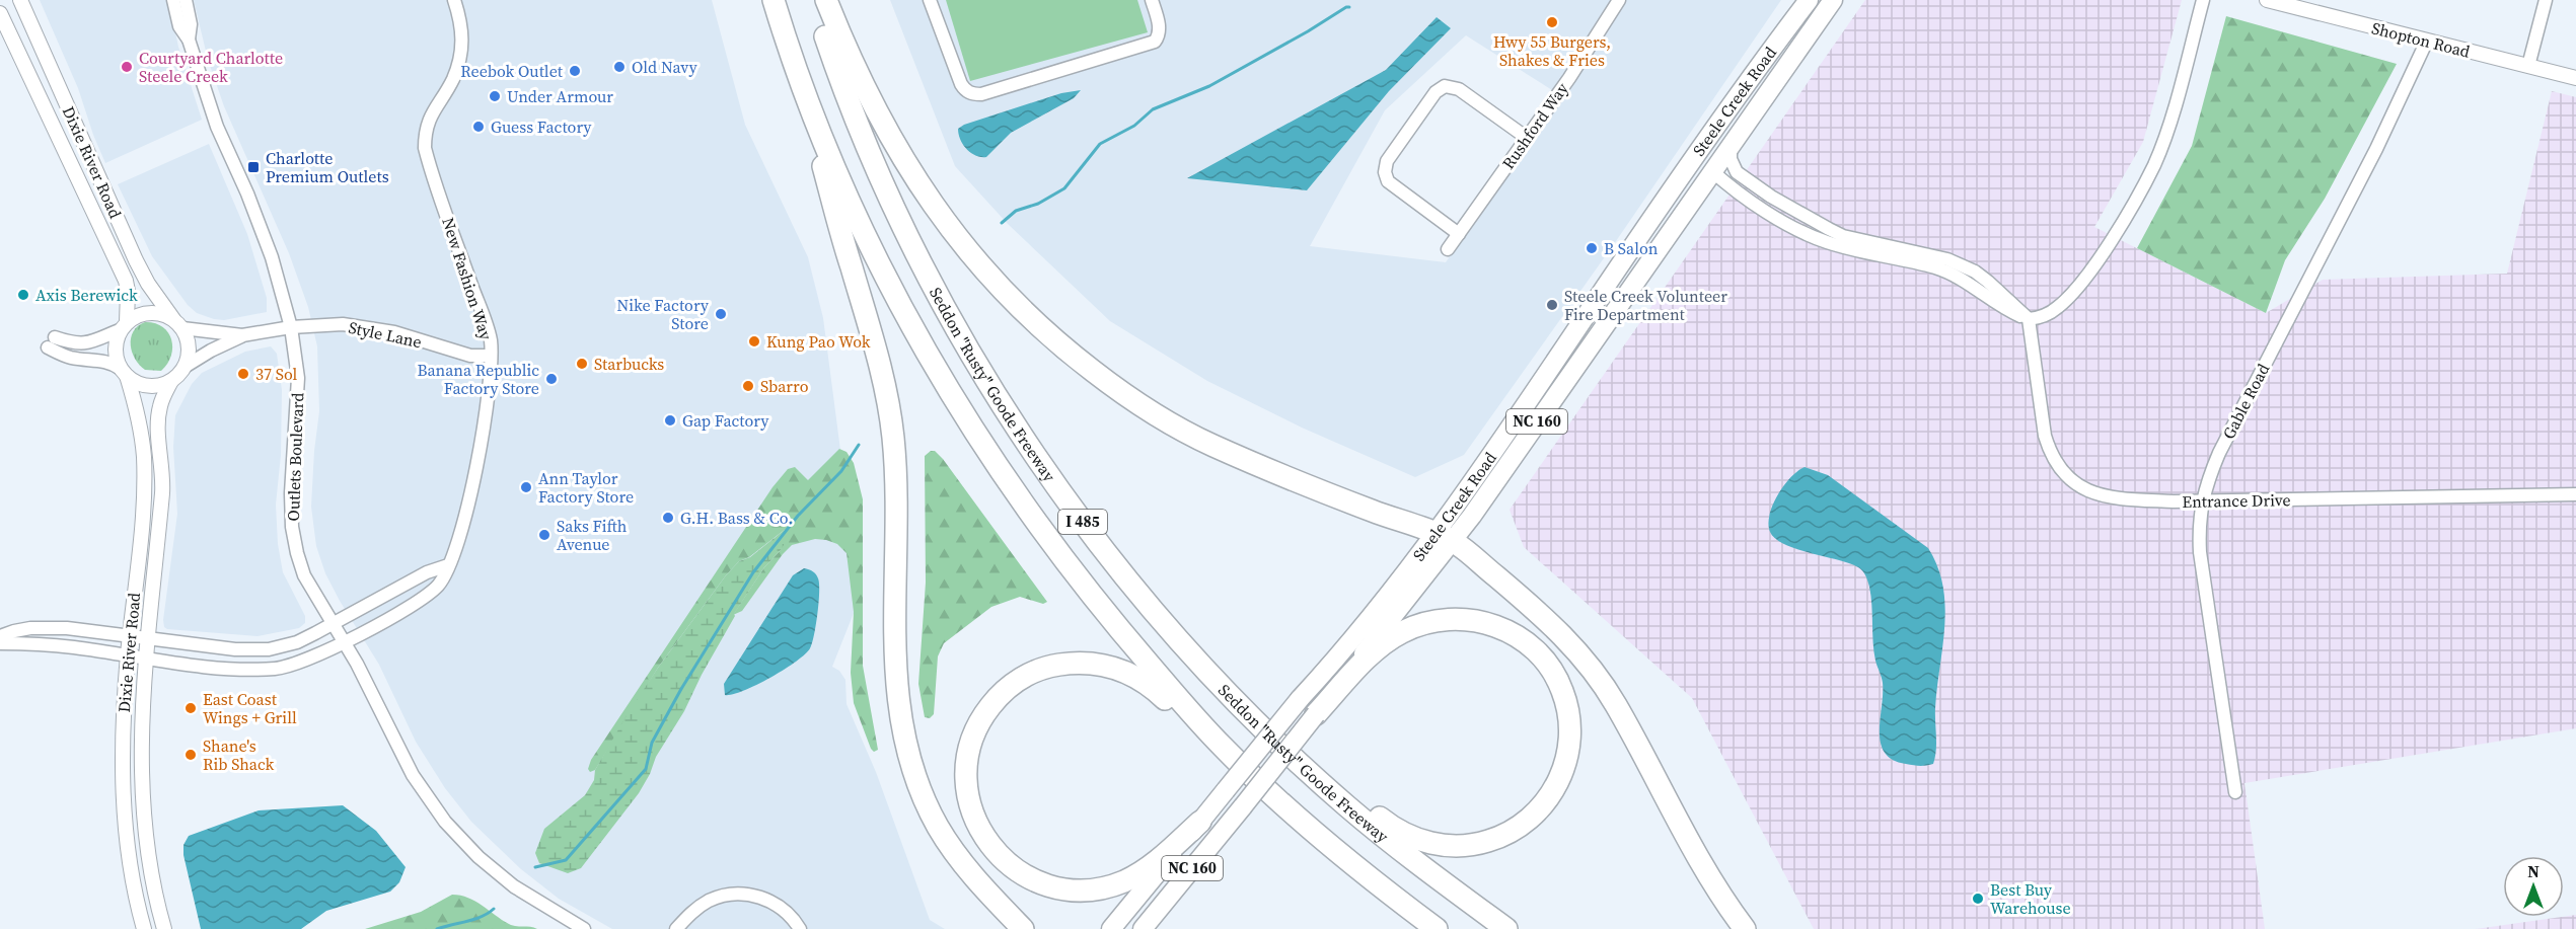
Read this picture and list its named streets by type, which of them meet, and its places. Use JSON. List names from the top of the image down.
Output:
{
  "streets": {
    "highway": ["Seddon \"Rusty\" Goode Freeway", "I 485"],
    "main road": ["Steele Creek Road", "NC 160"],
    "street": [
      "Shopton Road",
      "Rushford Way",
      "Dixie River Road",
      "New Fashion Way",
      "Style Lane",
      "Gable Road",
      "Outlets Boulevard",
      "Entrance Drive"
    ]
  },
  "crossings": [
    ["Shopton Road", "Gable Road"],
    ["Dixie River Road", "New Fashion Way"],
    ["Dixie River Road", "Style Lane"],
    ["New Fashion Way", "Style Lane"],
    ["New Fashion Way", "Outlets Boulevard"],
    ["Style Lane", "Outlets Boulevard"],
    ["Gable Road", "Entrance Drive"]
  ],
  "places": {
    "other": [
      "Hwy 55 Burgers, Shakes & Fries",
      "Courtyard Charlotte Steele Creek",
      "Old Navy",
      "Reebok Outlet",
      "Under Armour",
      "Guess Factory",
      "B Salon",
      "Axis Berewick",
      "Steele Creek Volunteer Fire Department",
      "Nike Factory Store",
      "Kung Pao Wok",
      "Starbucks",
      "37 Sol",
      "Banana Republic Factory Store",
      "Sbarro",
      "Gap Factory",
      "Ann Taylor Factory Store",
      "G.H. Bass & Co.",
      "Saks Fifth Avenue",
      "East Coast Wings + Grill",
      "Shane's Rib Shack",
      "Best Buy Warehouse"
    ],
    "transit": ["Charlotte Premium Outlets"]
  },
  "north": "top"
}
